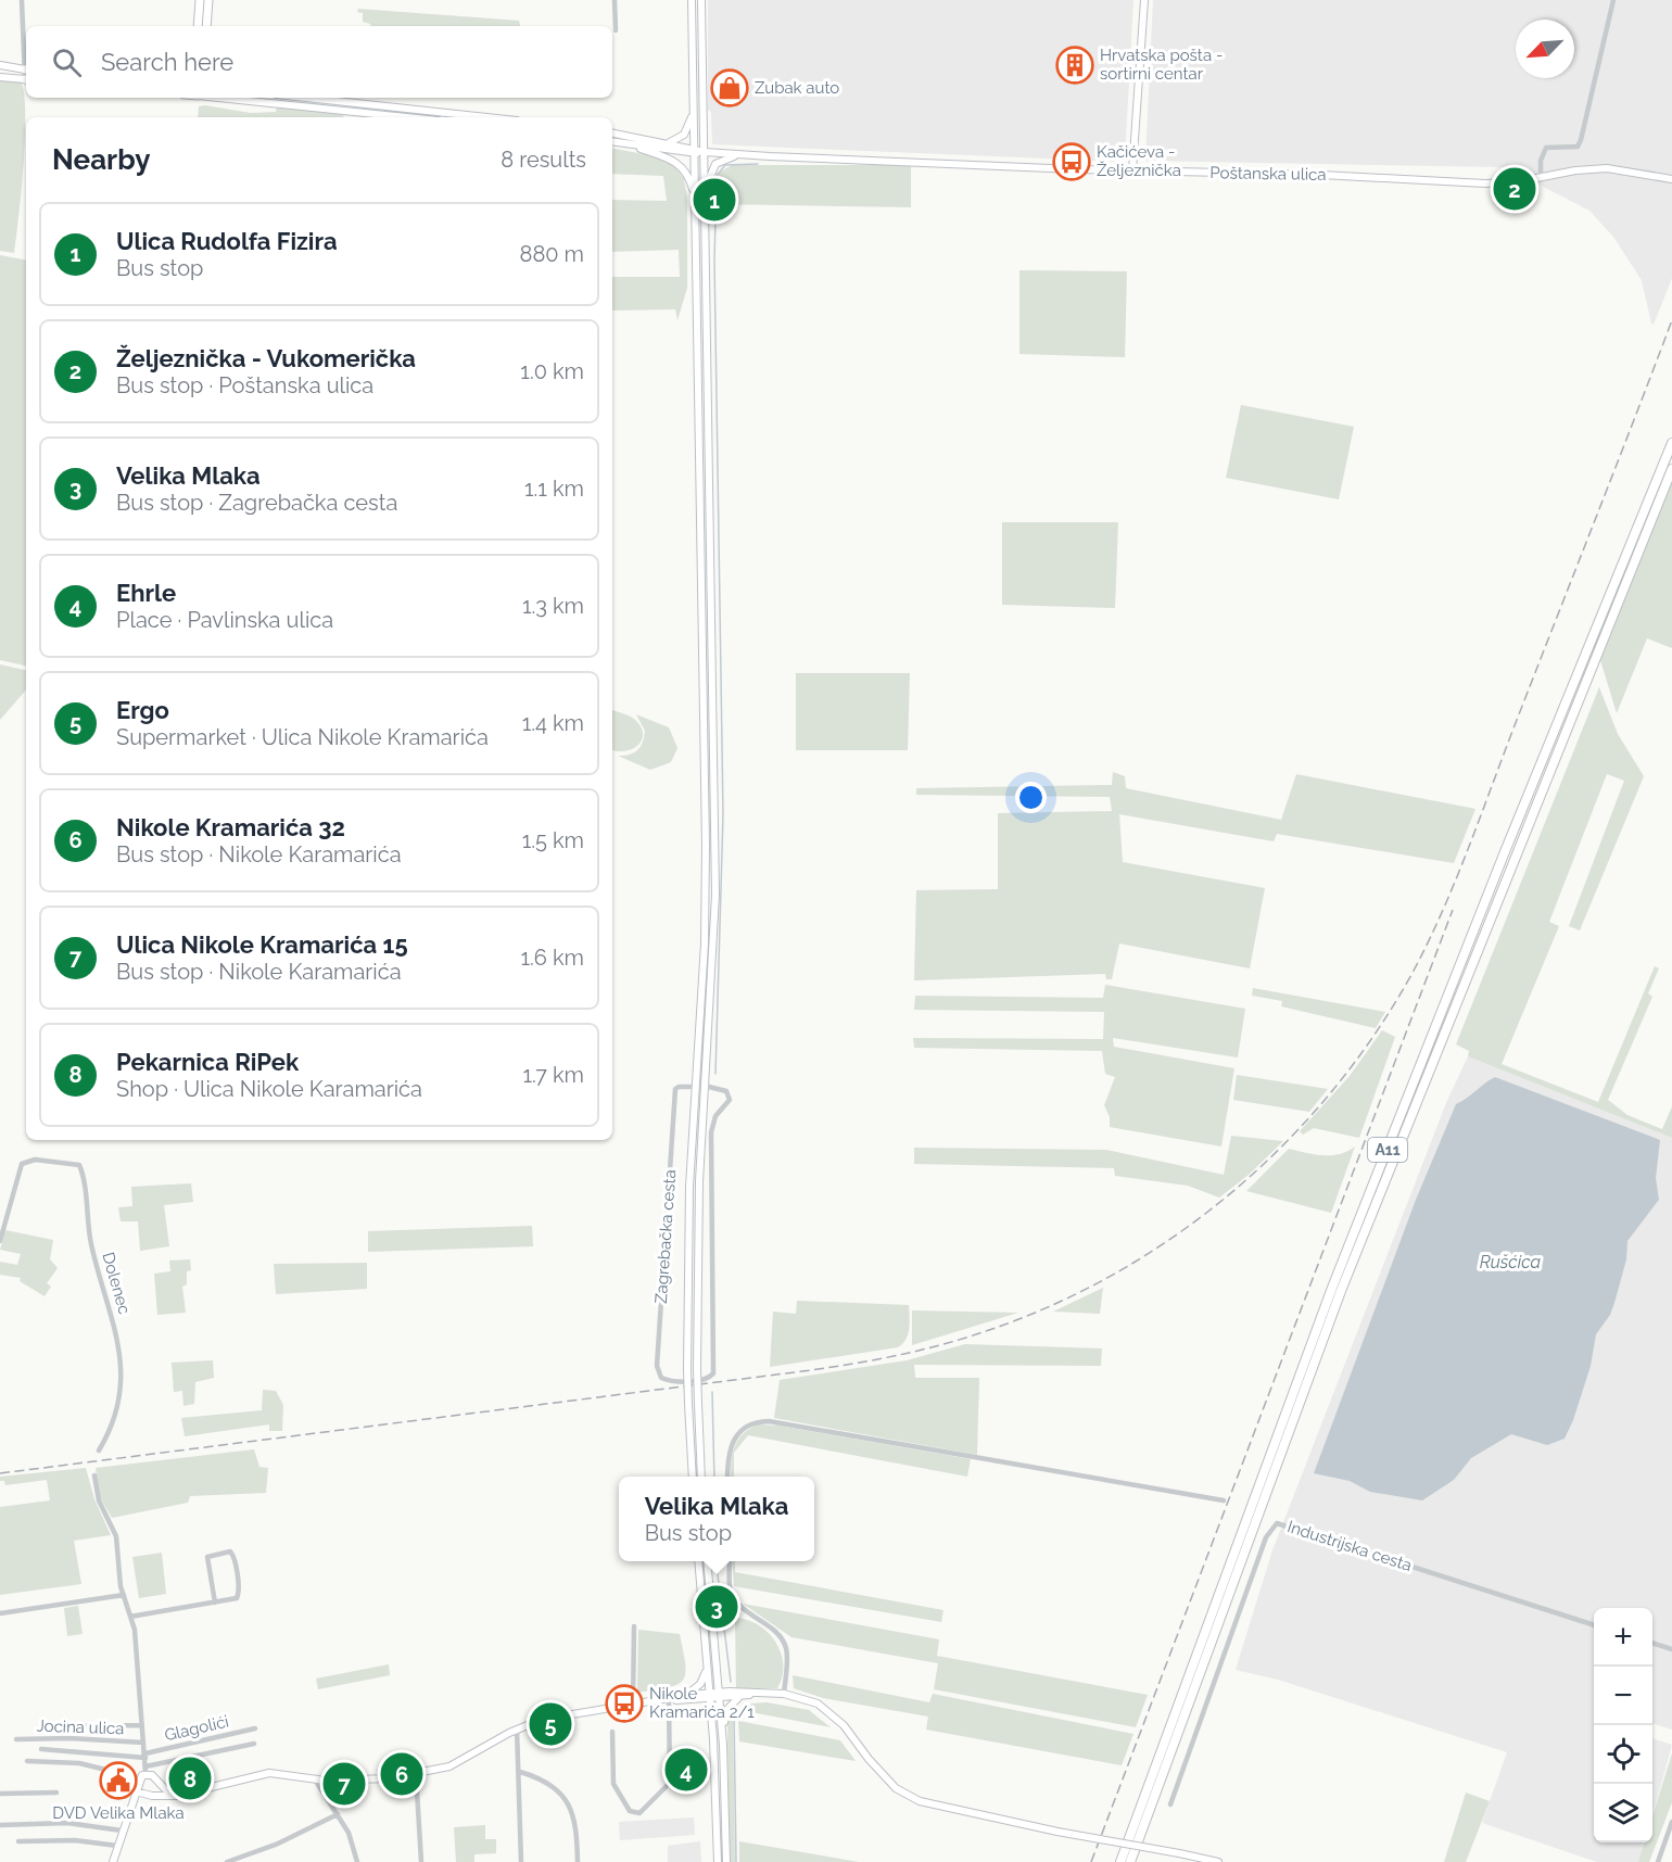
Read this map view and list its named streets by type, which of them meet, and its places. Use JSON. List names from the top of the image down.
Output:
{
  "streets": {
    "highway": ["A11"],
    "main road": ["Poštanska ulica", "Zagrebačka cesta"],
    "street": [
      "Dolenec",
      "Industrijska cesta",
      "Jocina ulica",
      "Glagolići"
    ]
  },
  "crossings": [
    ["Poštanska ulica", "Zagrebačka cesta"]
  ],
  "water": ["Rušćica"],
  "places": {
    "building": ["Hrvatska pošta - sortirni centar"],
    "shop": ["Zubak auto"],
    "bus stop": ["Kačićeva - Željeznička", "Nikole Kramarića 2/1"],
    "public building": ["DVD Velika Mlaka"]
  },
  "north": "bottom left",
  "page": {
    "search": "Search here",
    "heading": ["Nearby", "8 results"],
    "pins": [
      "2",
      "1",
      "3",
      "5",
      "4",
      "6",
      "8",
      "7"
    ],
    "list": [
      {
        "mark": "1",
        "name": "Ulica Rudolfa Fizira",
        "note": "Bus stop",
        "value": "880 m"
      },
      {
        "mark": "2",
        "name": "Željeznička - Vukomerička",
        "note": "Bus stop · Poštanska ulica",
        "value": "1.0 km"
      },
      {
        "mark": "3",
        "name": "Velika Mlaka",
        "note": "Bus stop · Zagrebačka cesta",
        "value": "1.1 km"
      },
      {
        "mark": "4",
        "name": "Ehrle",
        "note": "Place · Pavlinska ulica",
        "value": "1.3 km"
      },
      {
        "mark": "5",
        "name": "Ergo",
        "note": "Supermarket · Ulica Nikole Kramarića",
        "value": "1.4 km"
      },
      {
        "mark": "6",
        "name": "Nikole Kramarića 32",
        "note": "Bus stop · Nikole Karamarića",
        "value": "1.5 km"
      },
      {
        "mark": "7",
        "name": "Ulica Nikole Kramarića 15",
        "note": "Bus stop · Nikole Karamarića",
        "value": "1.6 km"
      },
      {
        "mark": "8",
        "name": "Pekarnica RiPek",
        "note": "Shop · Ulica Nikole Karamarića",
        "value": "1.7 km"
      }
    ],
    "popup": ["Velika Mlaka", "Bus stop"],
    "map_buttons": ["+", "−"]
  }
}
